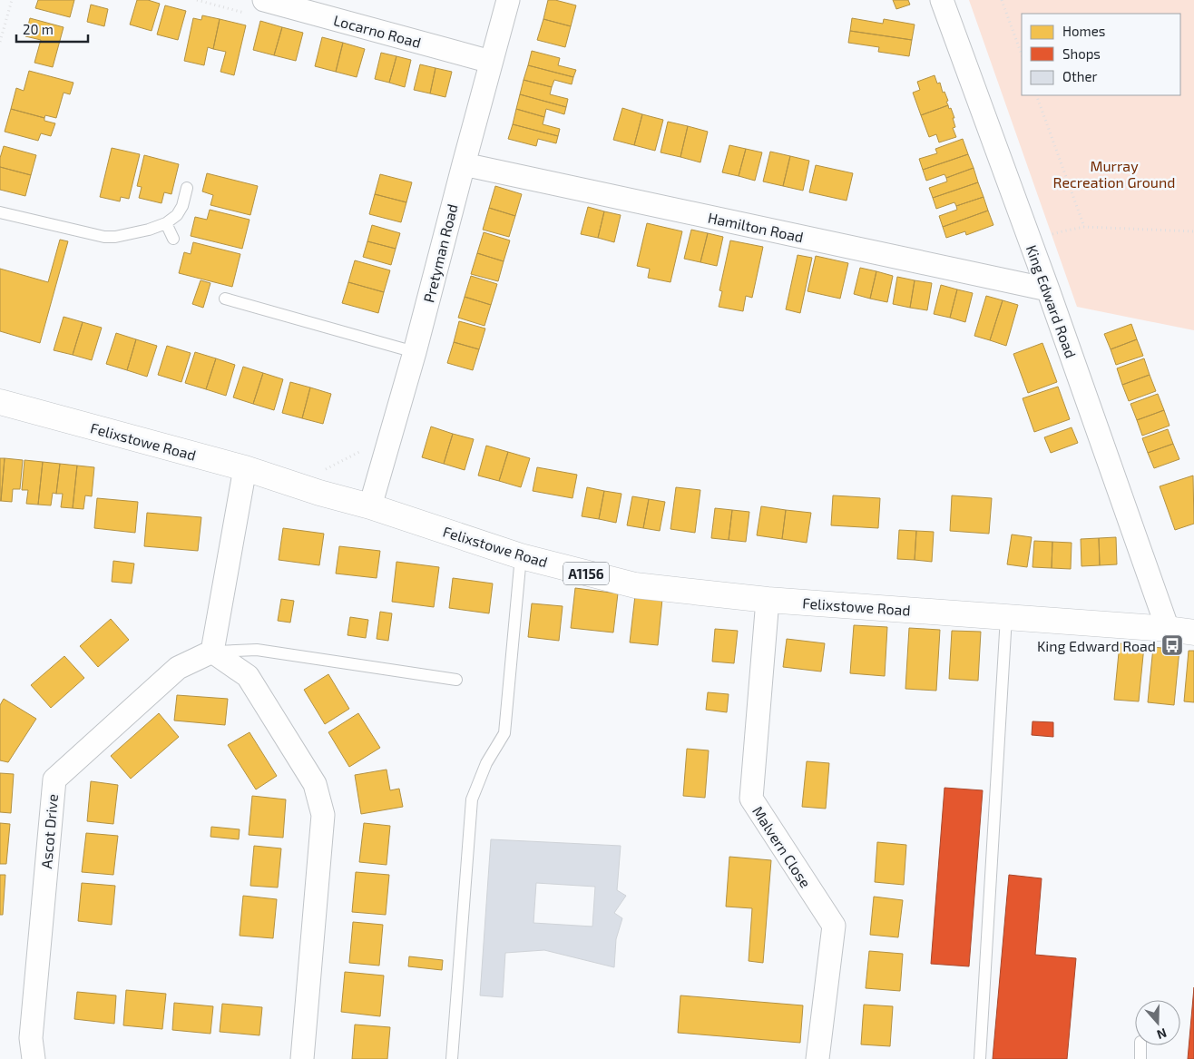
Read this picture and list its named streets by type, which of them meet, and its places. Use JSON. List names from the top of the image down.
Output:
{
  "streets": {
    "main road": ["Felixstowe Road", "A1156"],
    "street": [
      "Locarno Road",
      "Hamilton Road",
      "Pretyman Road",
      "King Edward Road",
      "Ascot Drive",
      "Malvern Close"
    ]
  },
  "crossings": [
    ["Locarno Road", "Pretyman Road"],
    ["Hamilton Road", "Pretyman Road"],
    ["Hamilton Road", "King Edward Road"],
    ["Pretyman Road", "Felixstowe Road"],
    ["King Edward Road", "Felixstowe Road"],
    ["Felixstowe Road", "Malvern Close"]
  ],
  "parks": ["Murray Recreation Ground"],
  "places": {
    "bus stop": ["King Edward Road"]
  },
  "legend": ["Homes", "Shops", "Other"],
  "scale_bar": "20 m",
  "north": "bottom"
}
